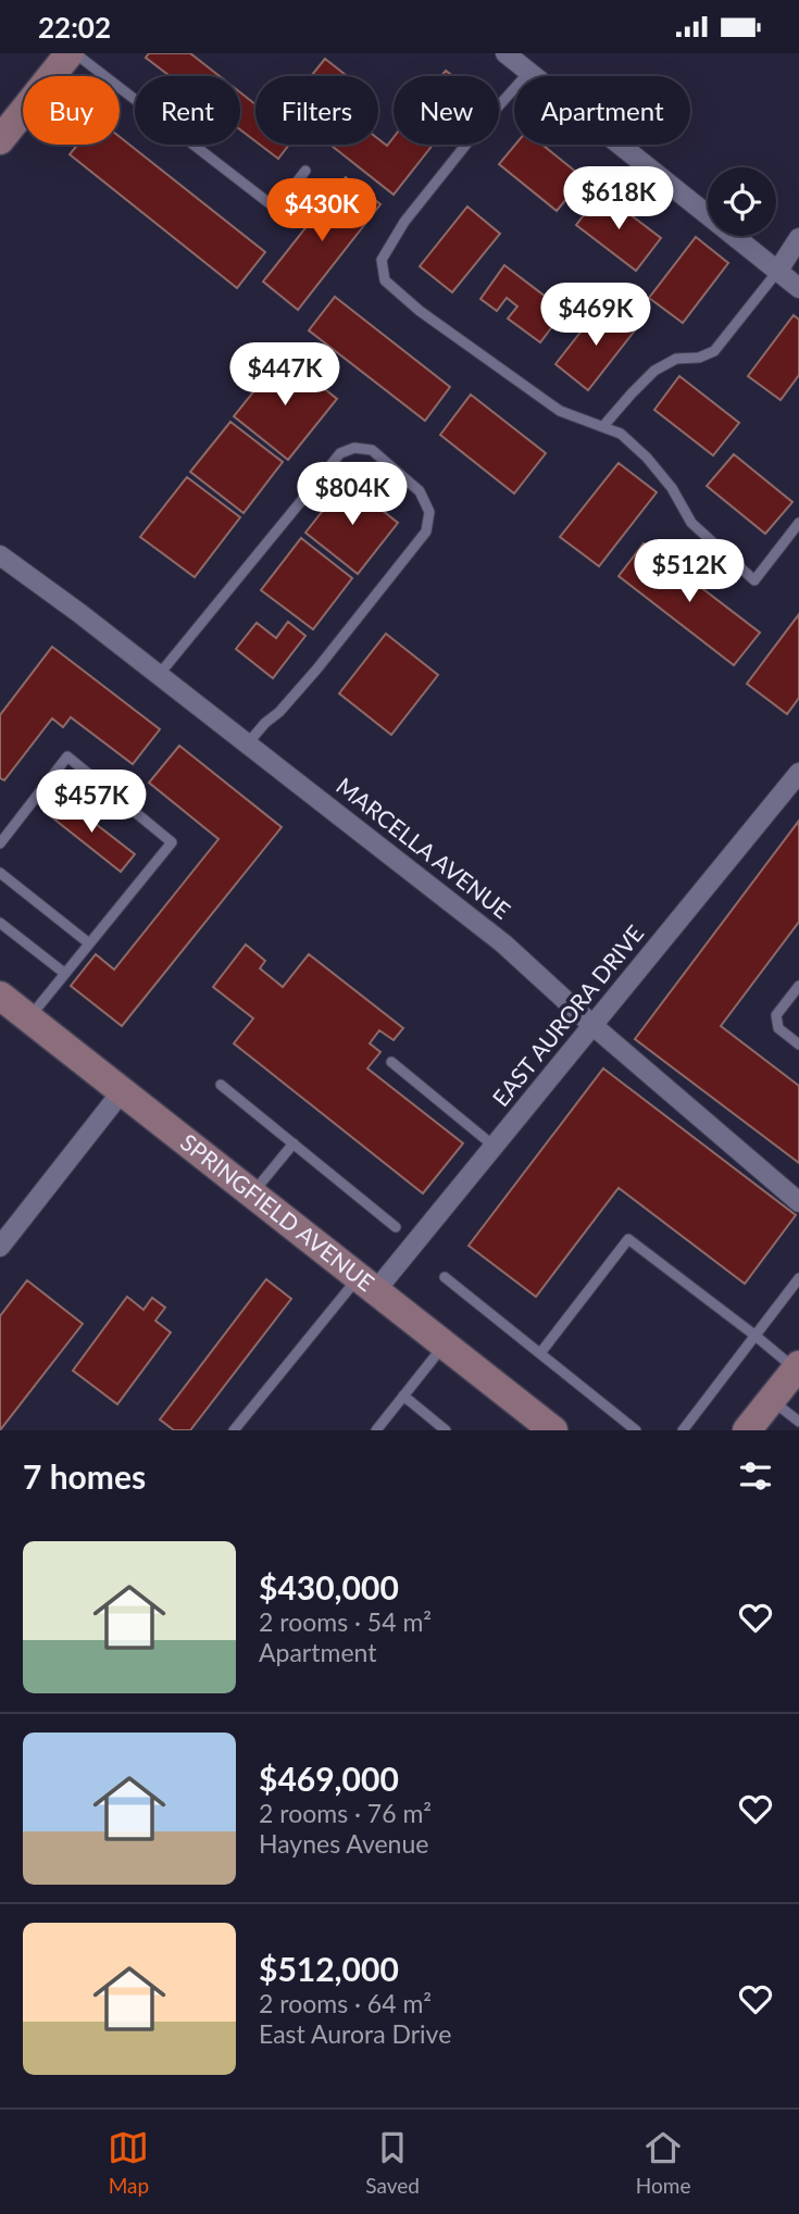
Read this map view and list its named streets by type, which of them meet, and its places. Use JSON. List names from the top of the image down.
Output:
{
  "streets": {
    "main road": ["SPRINGFIELD AVENUE"],
    "street": ["MARCELLA AVENUE", "EAST AURORA DRIVE"]
  },
  "crossings": [
    ["MARCELLA AVENUE", "EAST AURORA DRIVE"],
    ["EAST AURORA DRIVE", "SPRINGFIELD AVENUE"]
  ],
  "page": {
    "status": "22:02",
    "chip": [
      "Buy",
      "Rent",
      "Filters",
      "New",
      "Apartment"
    ],
    "price": [
      "$618K",
      "$430K",
      "$469K",
      "$447K",
      "$804K",
      "$512K",
      "$457K"
    ],
    "heading": "7 homes",
    "list": [
      {
        "name": "$430,000",
        "note": "2 rooms · 54 m² · Apartment"
      },
      {
        "name": "$469,000",
        "note": "2 rooms · 76 m² · Haynes Avenue"
      },
      {
        "name": "$512,000",
        "note": "2 rooms · 64 m² · East Aurora Drive"
      }
    ],
    "tabs": ["Map", "Saved", "Home"]
  }
}
